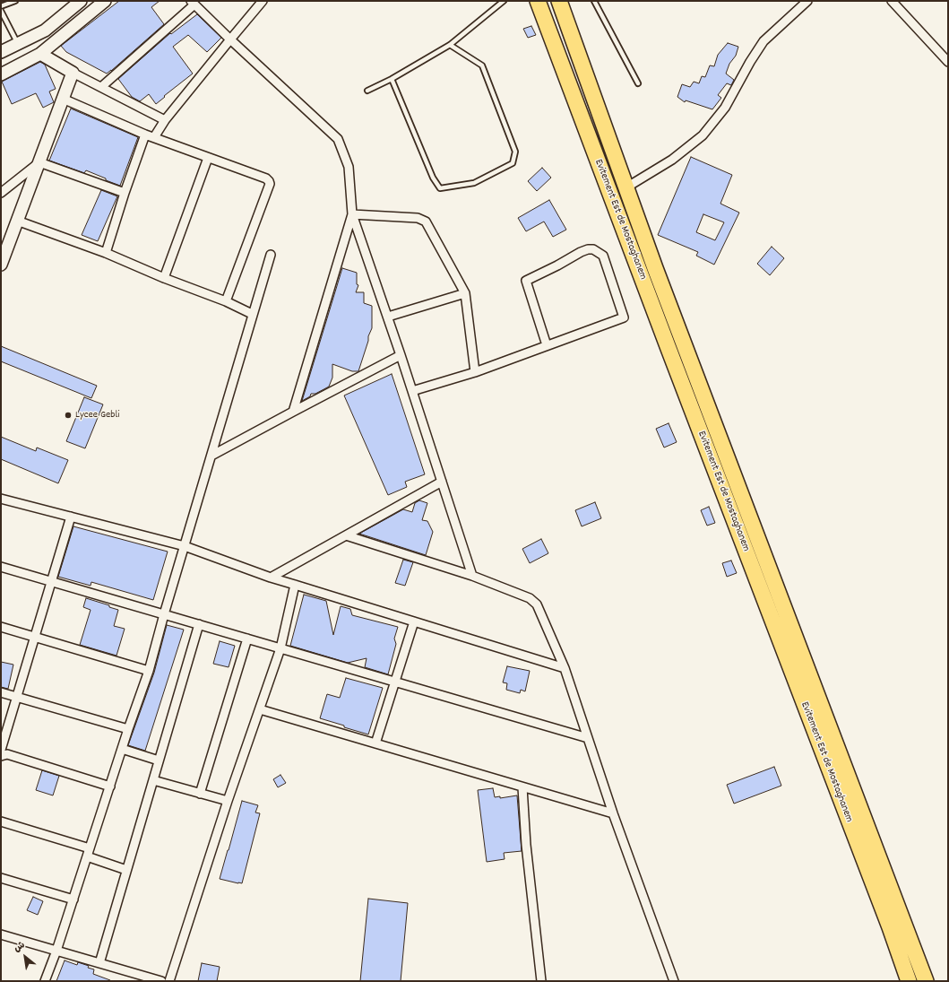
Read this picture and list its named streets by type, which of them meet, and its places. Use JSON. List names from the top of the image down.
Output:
{
  "streets": {
    "highway": ["Evitement Est de Mostaghanem"]
  },
  "places": ["Lycee Gebli"],
  "north": "top left"
}
